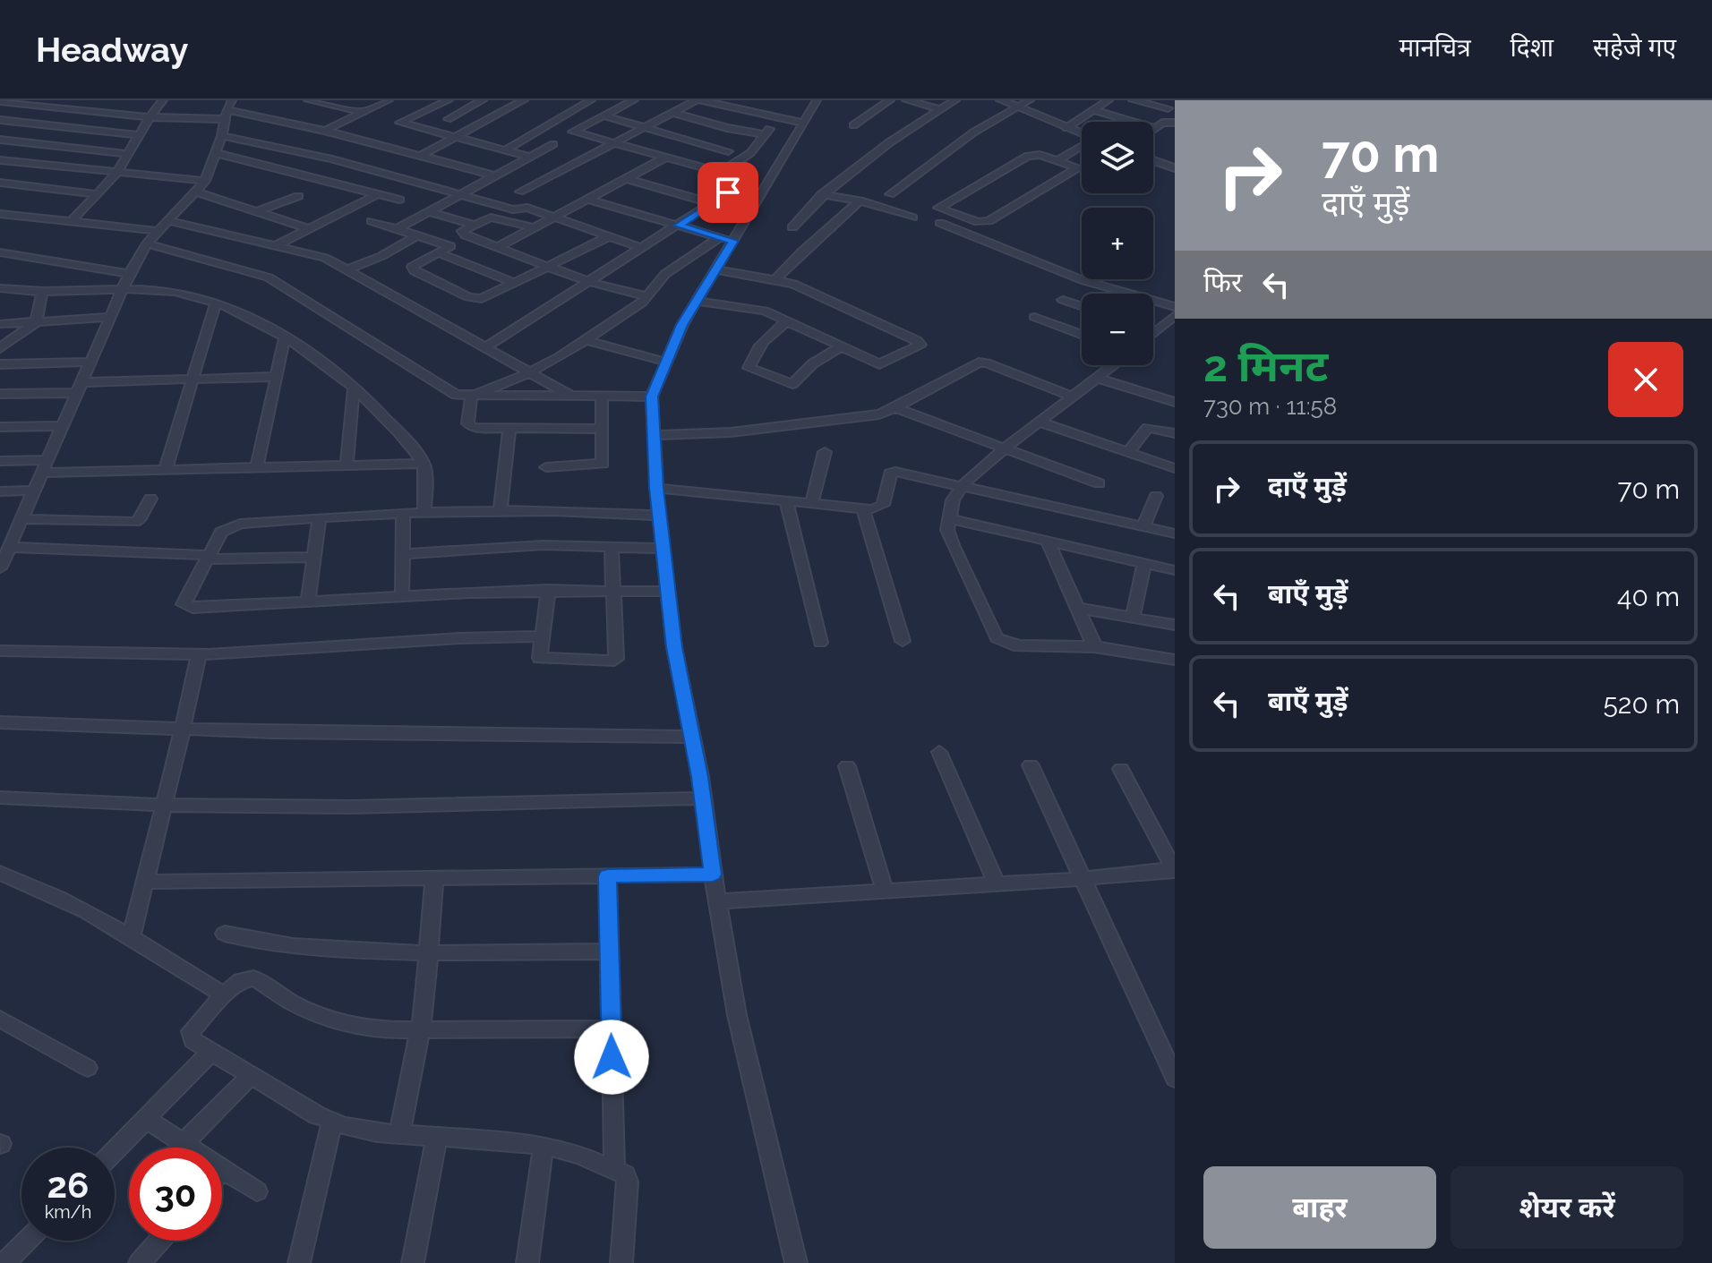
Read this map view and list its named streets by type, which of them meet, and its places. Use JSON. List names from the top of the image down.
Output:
{
  "page": {
    "header": "Headway",
    "nav": ["मानचित्र", "दिशा", "सहेजे गए"],
    "turn": ["70 m", "दाएँ मुड़ें"],
    "map_buttons": ["+", "−"],
    "then": "फिर",
    "heading": ["2 मिनट", "730 m · 11:58"],
    "list": [
      {
        "name": "दाएँ मुड़ें",
        "value": "70 m"
      },
      {
        "name": "बाएँ मुड़ें",
        "value": "40 m"
      },
      {
        "name": "बाएँ मुड़ें",
        "value": "520 m"
      }
    ],
    "speed": "26 km/h",
    "limit": "30",
    "buttons": ["बाहर", "शेयर करें"]
  }
}
